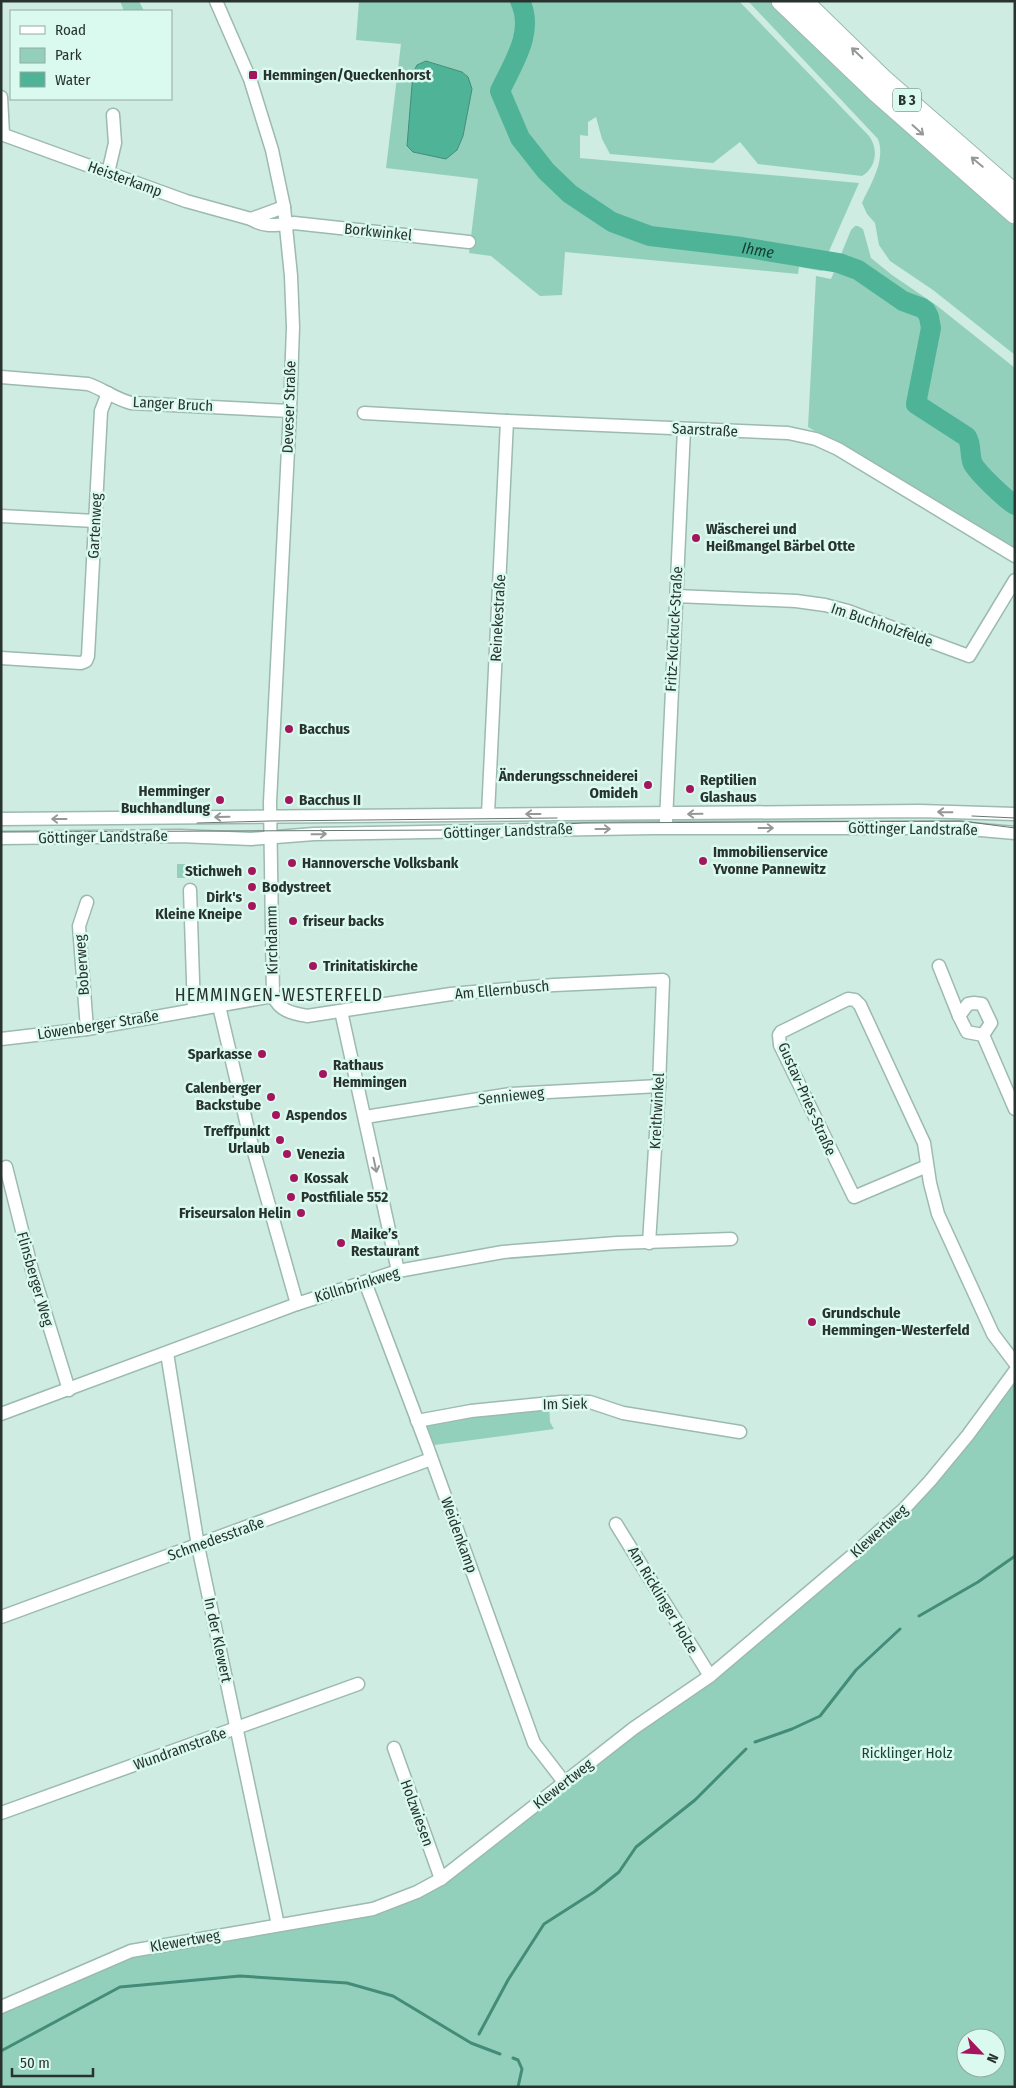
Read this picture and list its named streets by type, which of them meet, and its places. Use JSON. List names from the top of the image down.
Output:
{
  "streets": {
    "highway": ["B 3"],
    "street": [
      "Heisterkamp",
      "Borkwinkel",
      "Langer Bruch",
      "Deveser Straße",
      "Saarstraße",
      "Gartenweg",
      "Reinekestraße",
      "Im Buchholzfelde",
      "Fritz-Kuckuck-Straße",
      "Göttinger Landstraße",
      "Kirchdamm",
      "Boberweg",
      "Am Ellernbusch",
      "Löwenberger Straße",
      "Sennieweg",
      "Gustav-Pries-Straße",
      "Kreithwinkel",
      "Flinsberger Weg",
      "Köllnbrinkweg",
      "Im Siek",
      "Klewertweg",
      "Weidenkamp",
      "Schmedesstraße",
      "Am Ricklinger Holze",
      "In der Klewert",
      "Wundramstraße",
      "Holzwiesen"
    ]
  },
  "crossings": [
    ["Heisterkamp", "Borkwinkel"],
    ["Heisterkamp", "Deveser Straße"],
    ["Borkwinkel", "Deveser Straße"],
    ["Langer Bruch", "Deveser Straße"],
    ["Langer Bruch", "Gartenweg"],
    ["Deveser Straße", "Göttinger Landstraße"],
    ["Deveser Straße", "Kirchdamm"],
    ["Saarstraße", "Reinekestraße"],
    ["Saarstraße", "Fritz-Kuckuck-Straße"],
    ["Reinekestraße", "Göttinger Landstraße"],
    ["Im Buchholzfelde", "Fritz-Kuckuck-Straße"],
    ["Fritz-Kuckuck-Straße", "Göttinger Landstraße"],
    ["Göttinger Landstraße", "Kirchdamm"],
    ["Kirchdamm", "Am Ellernbusch"],
    ["Kirchdamm", "Löwenberger Straße"],
    ["Boberweg", "Löwenberger Straße"],
    ["Am Ellernbusch", "Kreithwinkel"],
    ["Sennieweg", "Kreithwinkel"],
    ["Kreithwinkel", "Köllnbrinkweg"],
    ["Flinsberger Weg", "Köllnbrinkweg"],
    ["Köllnbrinkweg", "Weidenkamp"],
    ["Köllnbrinkweg", "In der Klewert"],
    ["Im Siek", "Weidenkamp"],
    ["Klewertweg", "Weidenkamp"],
    ["Klewertweg", "Am Ricklinger Holze"],
    ["Klewertweg", "In der Klewert"],
    ["Klewertweg", "Holzwiesen"],
    ["Weidenkamp", "Schmedesstraße"],
    ["Schmedesstraße", "In der Klewert"],
    ["In der Klewert", "Wundramstraße"]
  ],
  "districts": ["HEMMINGEN-WESTERFELD"],
  "water": ["Ihme"],
  "parks": ["Ricklinger Holz"],
  "places": {
    "transit": ["Hemmingen/Queckenhorst"],
    "other": [
      "Wäscherei und Heißmangel Bärbel Otte",
      "Bacchus",
      "Änderungsschneiderei Omideh",
      "Reptilien Glashaus",
      "Hemminger Buchhandlung",
      "Bacchus II",
      "Immobilienservice Yvonne Pannewitz",
      "Hannoversche Volksbank",
      "Stichweh",
      "Bodystreet",
      "Dirk's Kleine Kneipe",
      "friseur backs",
      "Trinitatiskirche",
      "Sparkasse",
      "Rathaus Hemmingen",
      "Calenberger Backstube",
      "Aspendos",
      "Treffpunkt Urlaub",
      "Venezia",
      "Kossak",
      "Postfiliale 552",
      "Friseursalon Helin",
      "Maike’s Restaurant",
      "Grundschule Hemmingen-Westerfeld"
    ]
  },
  "legend": ["Road", "Park", "Water"],
  "scale_bar": "50 m",
  "north": "bottom right"
}
